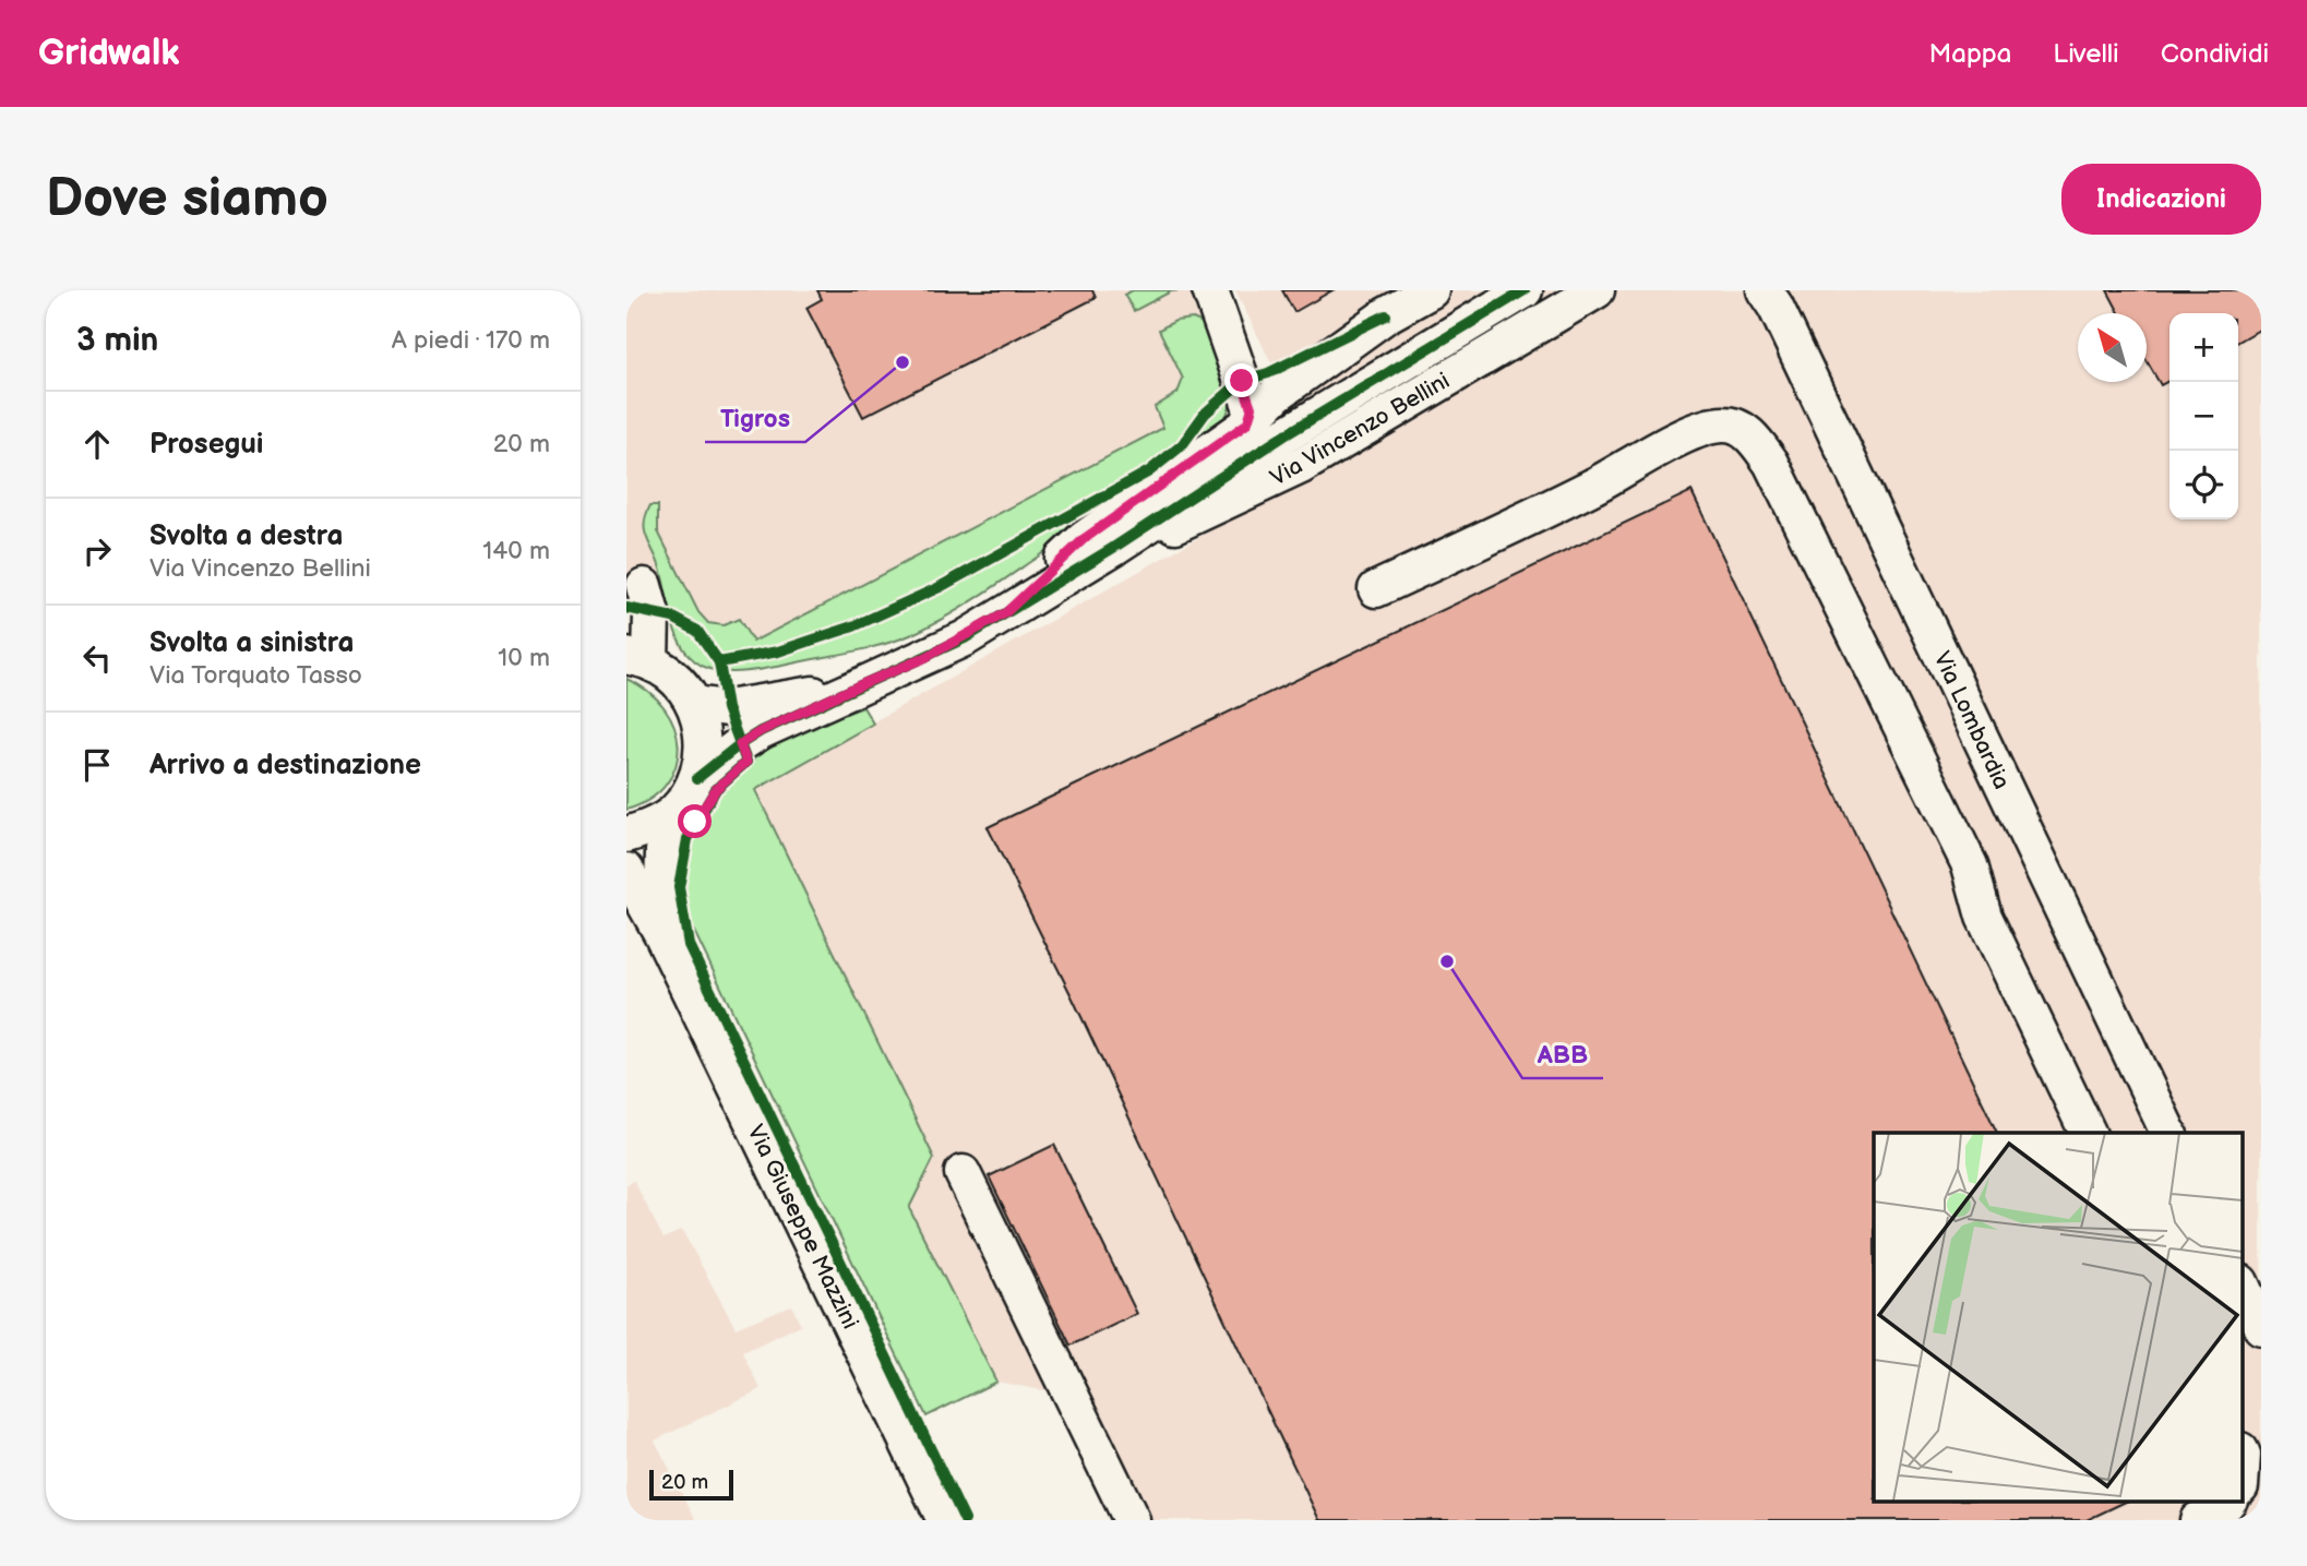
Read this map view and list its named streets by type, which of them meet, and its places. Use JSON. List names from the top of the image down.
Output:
{
  "streets": {
    "street": ["Via Vincenzo Bellini", "Via Lombardia", "Via Giuseppe Mazzini"]
  },
  "crossings": [
    ["Via Vincenzo Bellini", "Via Giuseppe Mazzini"]
  ],
  "places": ["Tigros", "ABB"],
  "scale_bar": "20 m",
  "north": "top left",
  "page": {
    "header": "Gridwalk",
    "nav": ["Mappa", "Livelli", "Condividi"],
    "buttons": "Indicazioni",
    "title": "Dove siamo",
    "heading": ["3 min", "A piedi · 170 m"],
    "map_buttons": ["+", "−"],
    "list": [
      ["Prosegui", "20 m"],
      ["Svolta a destra", "Via Vincenzo Bellini", "140 m"],
      ["Svolta a sinistra", "Via Torquato Tasso", "10 m"],
      "Arrivo a destinazione"
    ],
    "scale": "20 m"
  }
}
